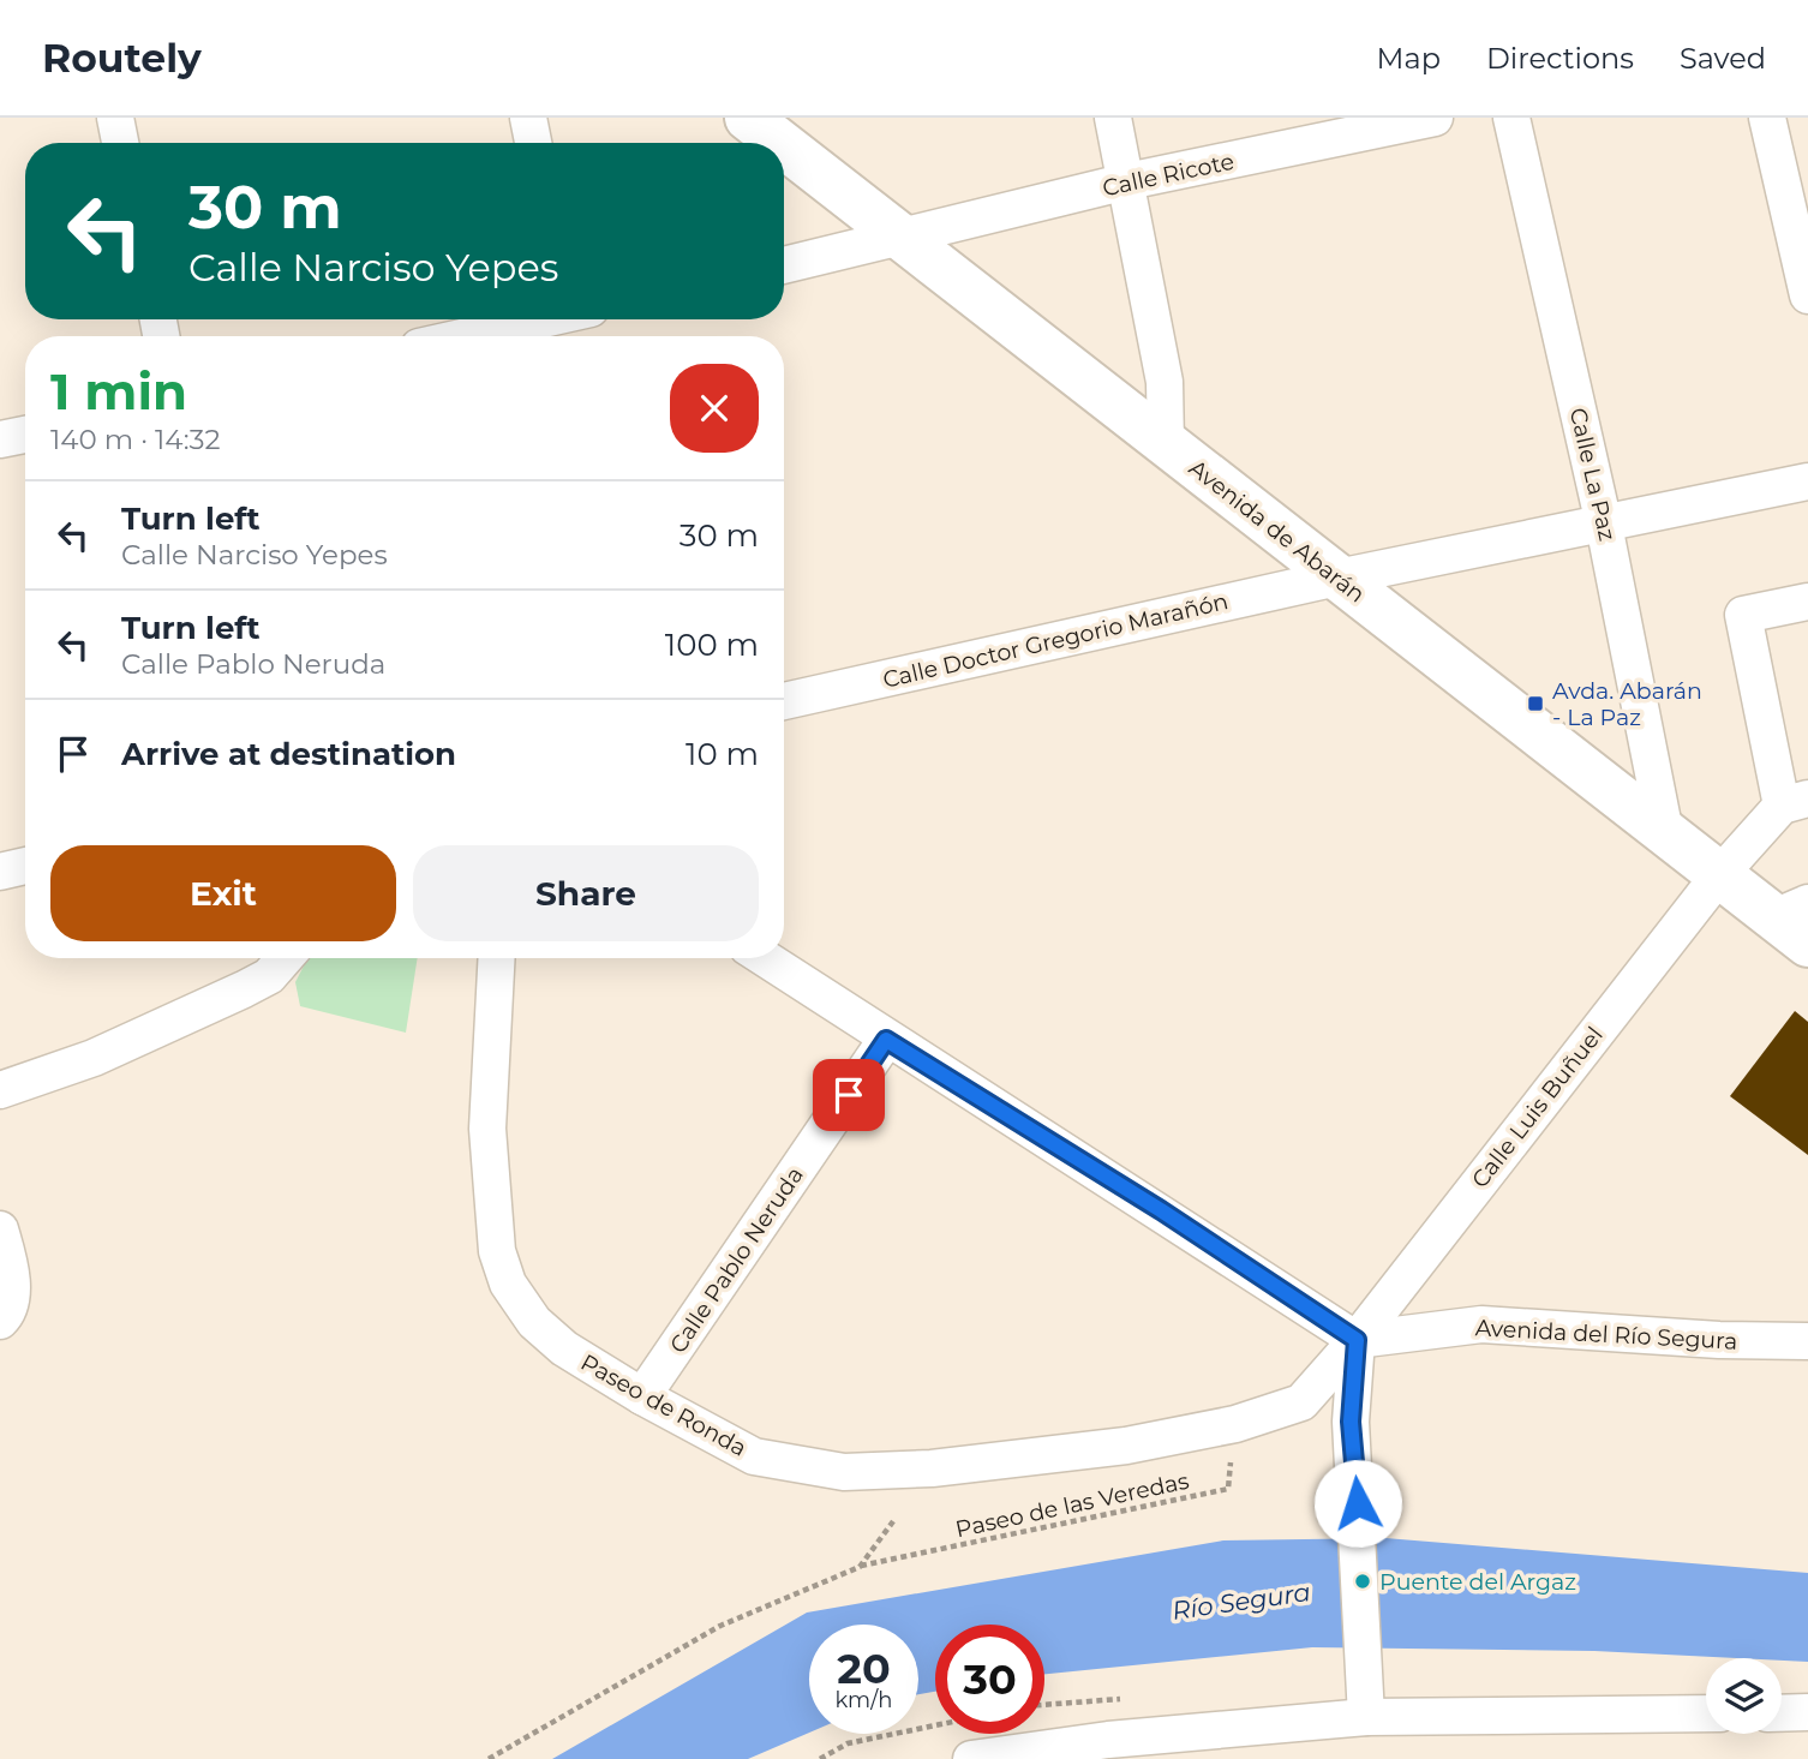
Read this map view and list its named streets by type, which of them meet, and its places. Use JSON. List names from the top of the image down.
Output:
{
  "streets": {
    "main road": ["Avenida de Abarán"],
    "street": [
      "Calle Ricote",
      "Calle La Paz",
      "Calle Doctor Gregorio Marañón",
      "Calle Luis Buñuel",
      "Calle Pablo Neruda",
      "Avenida del Río Segura",
      "Paseo de Ronda"
    ],
    "path": ["Paseo de las Veredas"]
  },
  "crossings": [
    ["Calle Ricote", "Avenida de Abarán"],
    ["Calle La Paz", "Avenida de Abarán"],
    ["Calle La Paz", "Calle Doctor Gregorio Marañón"],
    ["Avenida de Abarán", "Calle Doctor Gregorio Marañón"],
    ["Avenida de Abarán", "Calle Luis Buñuel"],
    ["Calle Luis Buñuel", "Avenida del Río Segura"],
    ["Calle Luis Buñuel", "Paseo de Ronda"],
    ["Calle Pablo Neruda", "Paseo de Ronda"],
    ["Avenida del Río Segura", "Paseo de Ronda"],
    ["Paseo de Ronda", "Paseo de las Veredas"]
  ],
  "water": ["Río Segura"],
  "places": {
    "transit": ["Avda. Abarán - La Paz"],
    "other": ["Puente del Argaz"]
  },
  "page": {
    "header": "Routely",
    "nav": ["Map", "Directions", "Saved"],
    "turn": ["30 m", "Calle Narciso Yepes"],
    "heading": ["1 min", "140 m · 14:32"],
    "list": [
      {
        "name": "Turn left",
        "note": "Calle Narciso Yepes",
        "value": "30 m"
      },
      {
        "name": "Turn left",
        "note": "Calle Pablo Neruda",
        "value": "100 m"
      },
      {
        "name": "Arrive at destination",
        "value": "10 m"
      }
    ],
    "buttons": ["Exit", "Share"],
    "speed": "20 km/h",
    "limit": "30"
  }
}
